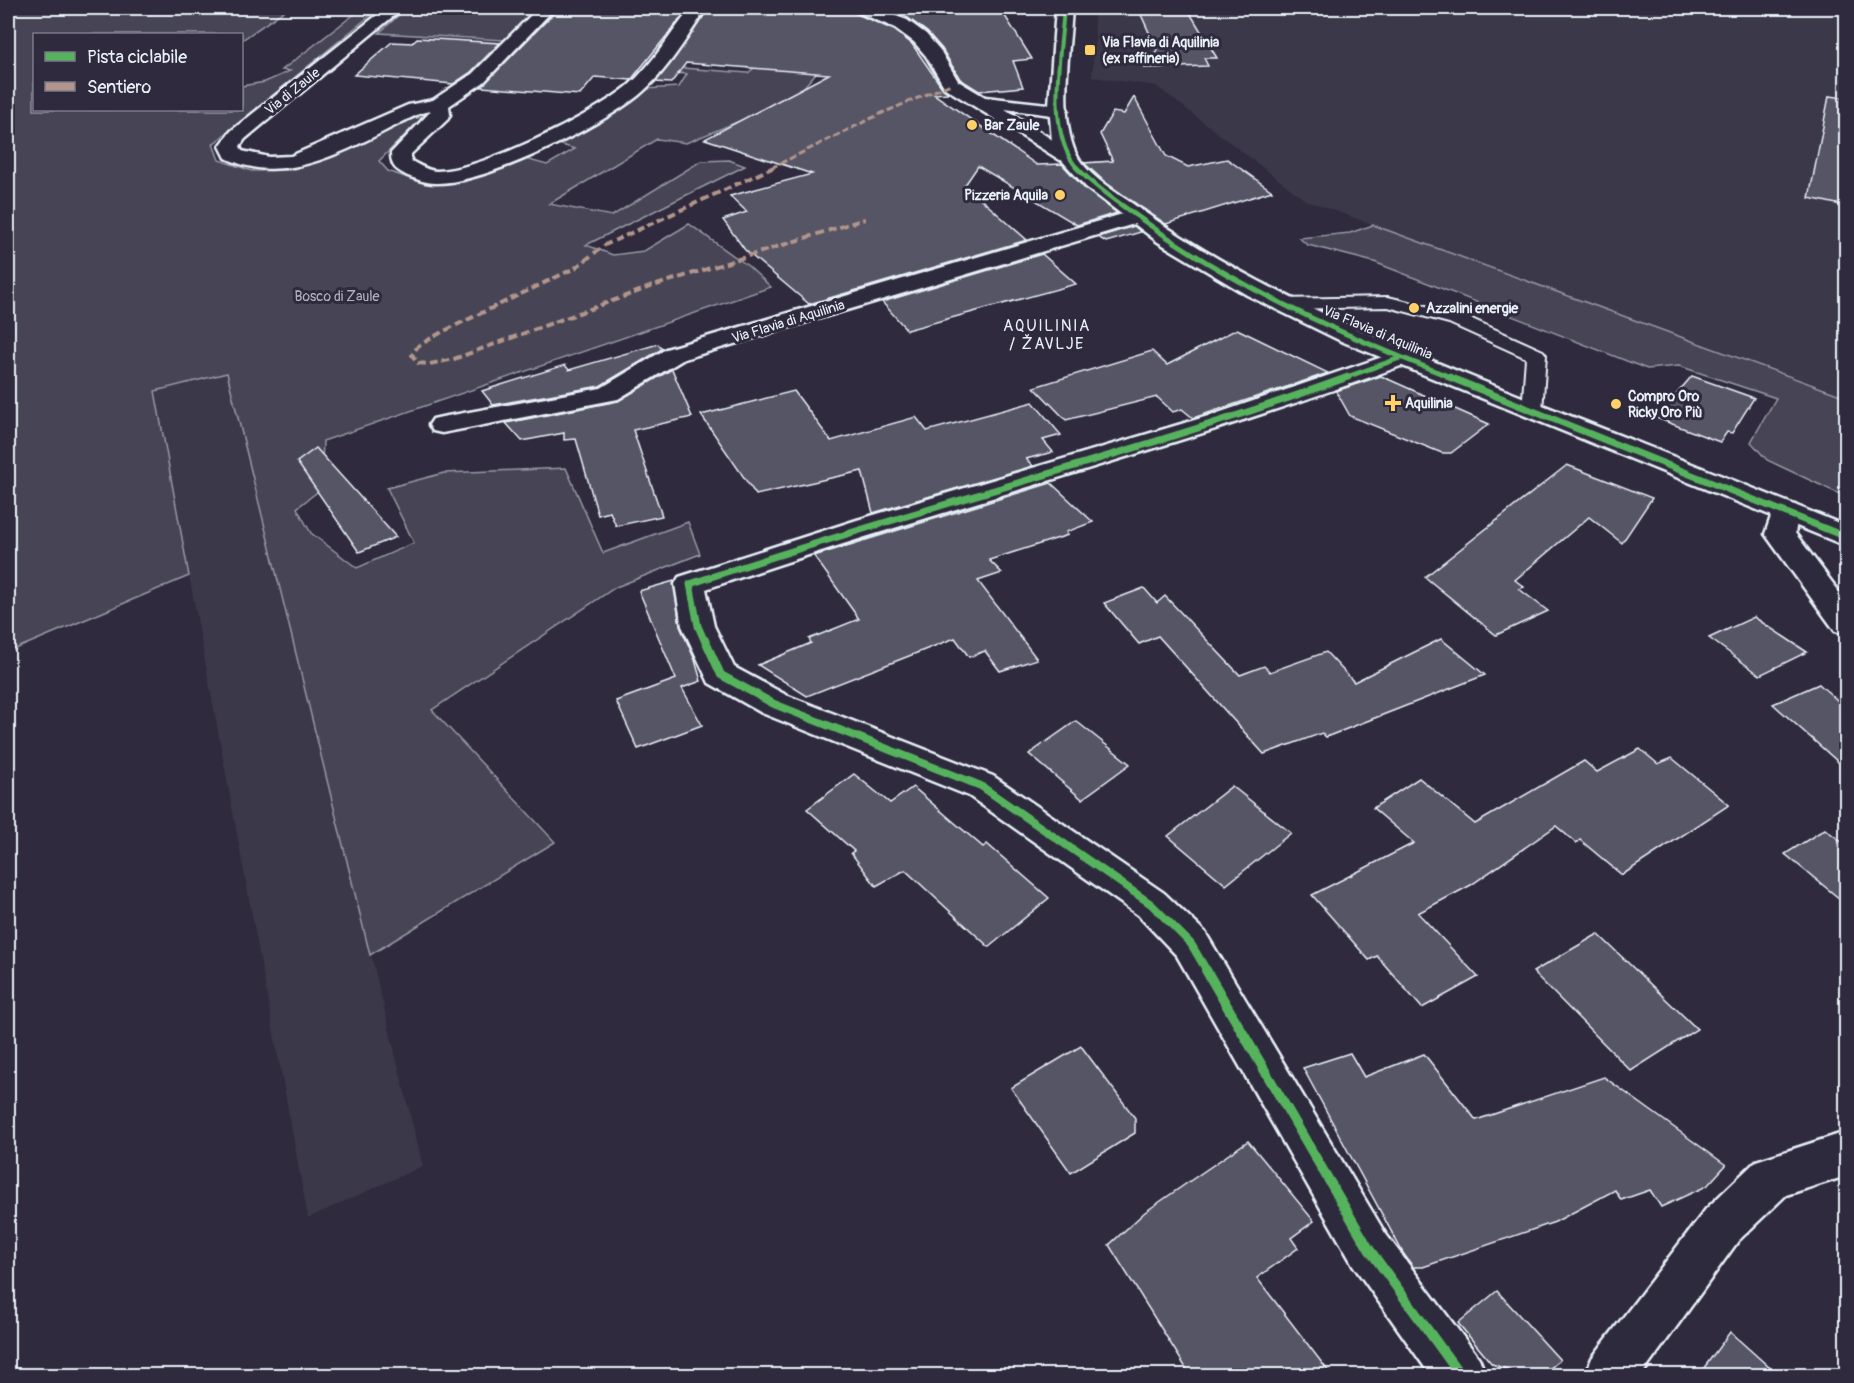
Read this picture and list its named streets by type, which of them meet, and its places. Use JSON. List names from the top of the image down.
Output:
{
  "streets": {
    "street": ["Via di Zaule", "Via Flavia di Aquilinia"]
  },
  "districts": ["AQUILINIA / ŽAVLJE"],
  "parks": ["Bosco di Zaule"],
  "places": {
    "transit": ["Via Flavia di Aquilinia (ex raffineria)"],
    "other": [
      "Bar Zaule",
      "Pizzeria Aquila",
      "Azzalini energie",
      "Compro Oro Ricky Oro Più"
    ],
    "health": ["Aquilinia"]
  },
  "legend": ["Pista ciclabile", "Sentiero"]
}
